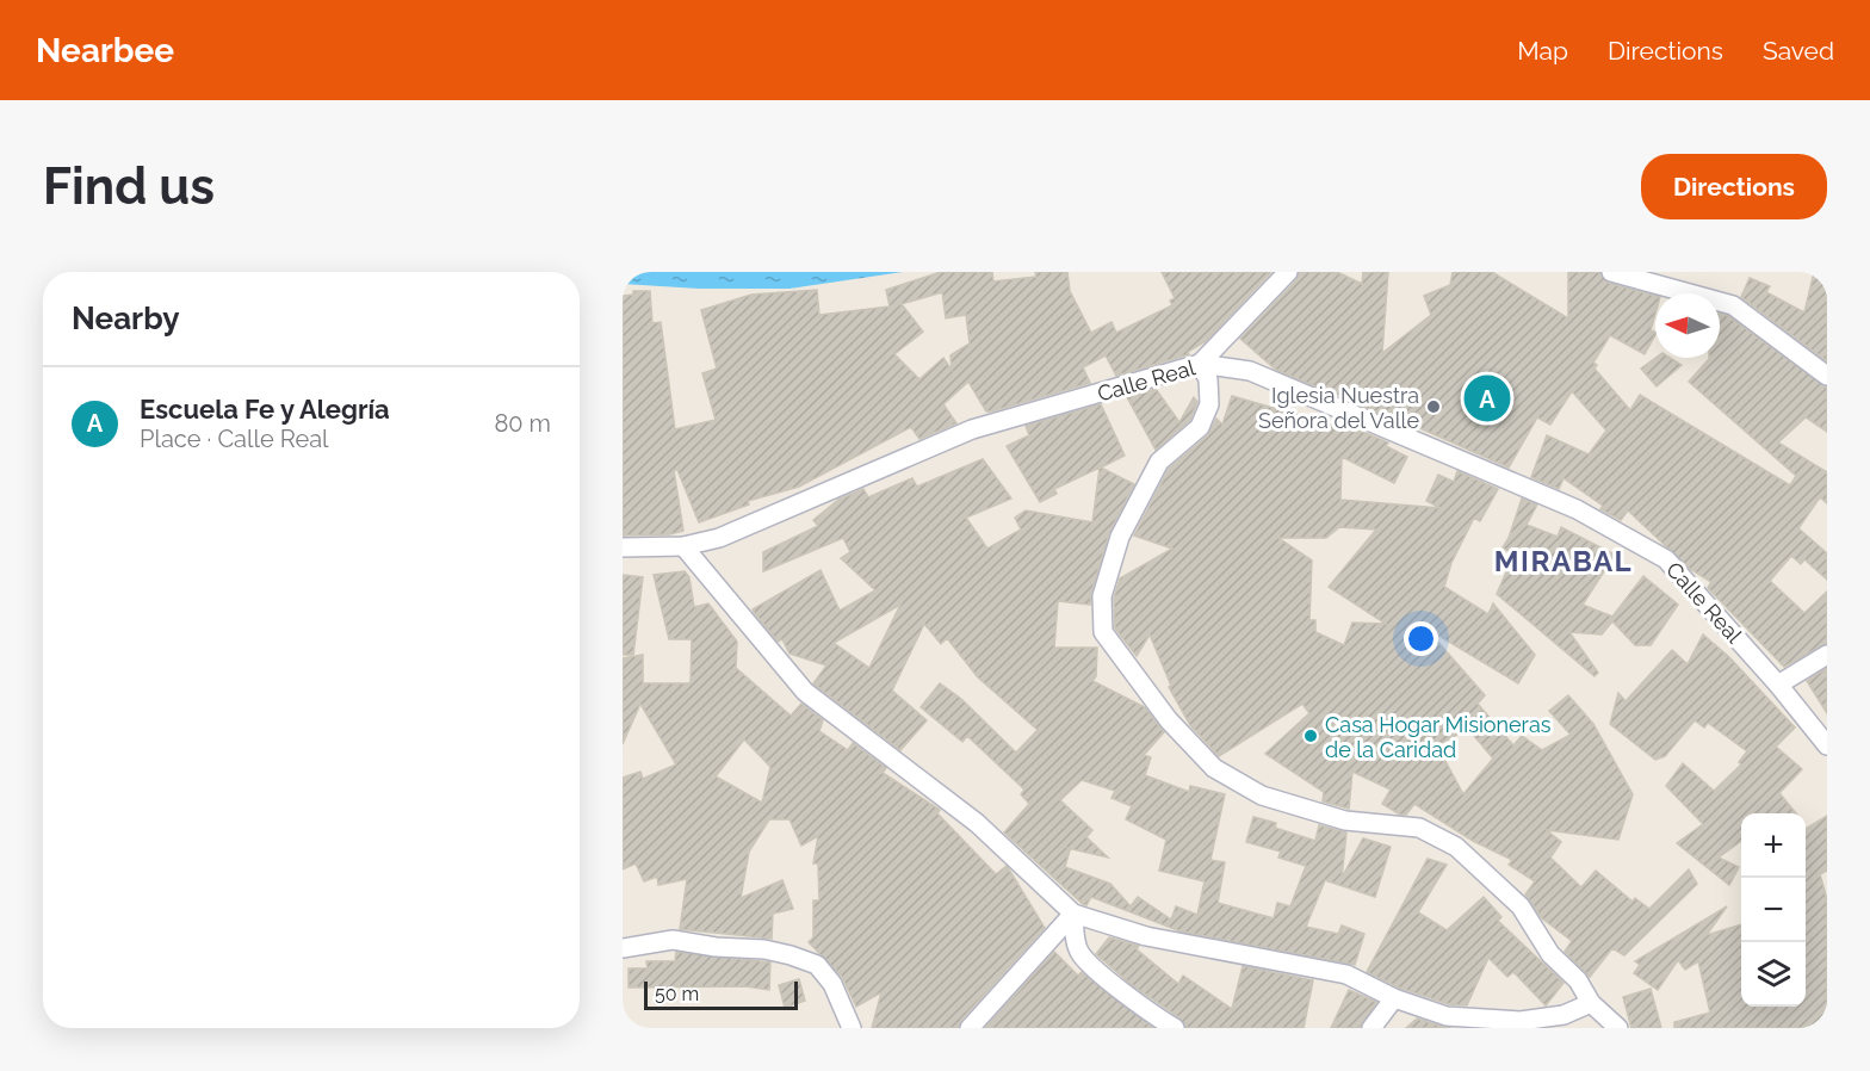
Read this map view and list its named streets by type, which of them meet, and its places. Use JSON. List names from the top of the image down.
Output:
{
  "streets": {
    "street": ["Calle Real"]
  },
  "districts": ["MIRABAL"],
  "places": ["Iglesia Nuestra Señora del Valle", "Casa Hogar Misioneras de la Caridad"],
  "scale_bar": "50 m",
  "north": "left",
  "page": {
    "header": "Nearbee",
    "nav": ["Map", "Directions", "Saved"],
    "buttons": "Directions",
    "title": "Find us",
    "heading": "Nearby",
    "list": [
      {
        "mark": "A",
        "name": "Escuela Fe y Alegría",
        "note": "Place · Calle Real",
        "value": "80 m"
      }
    ],
    "pins": "A",
    "map_buttons": ["+", "−"],
    "scale": "50 m"
  }
}
